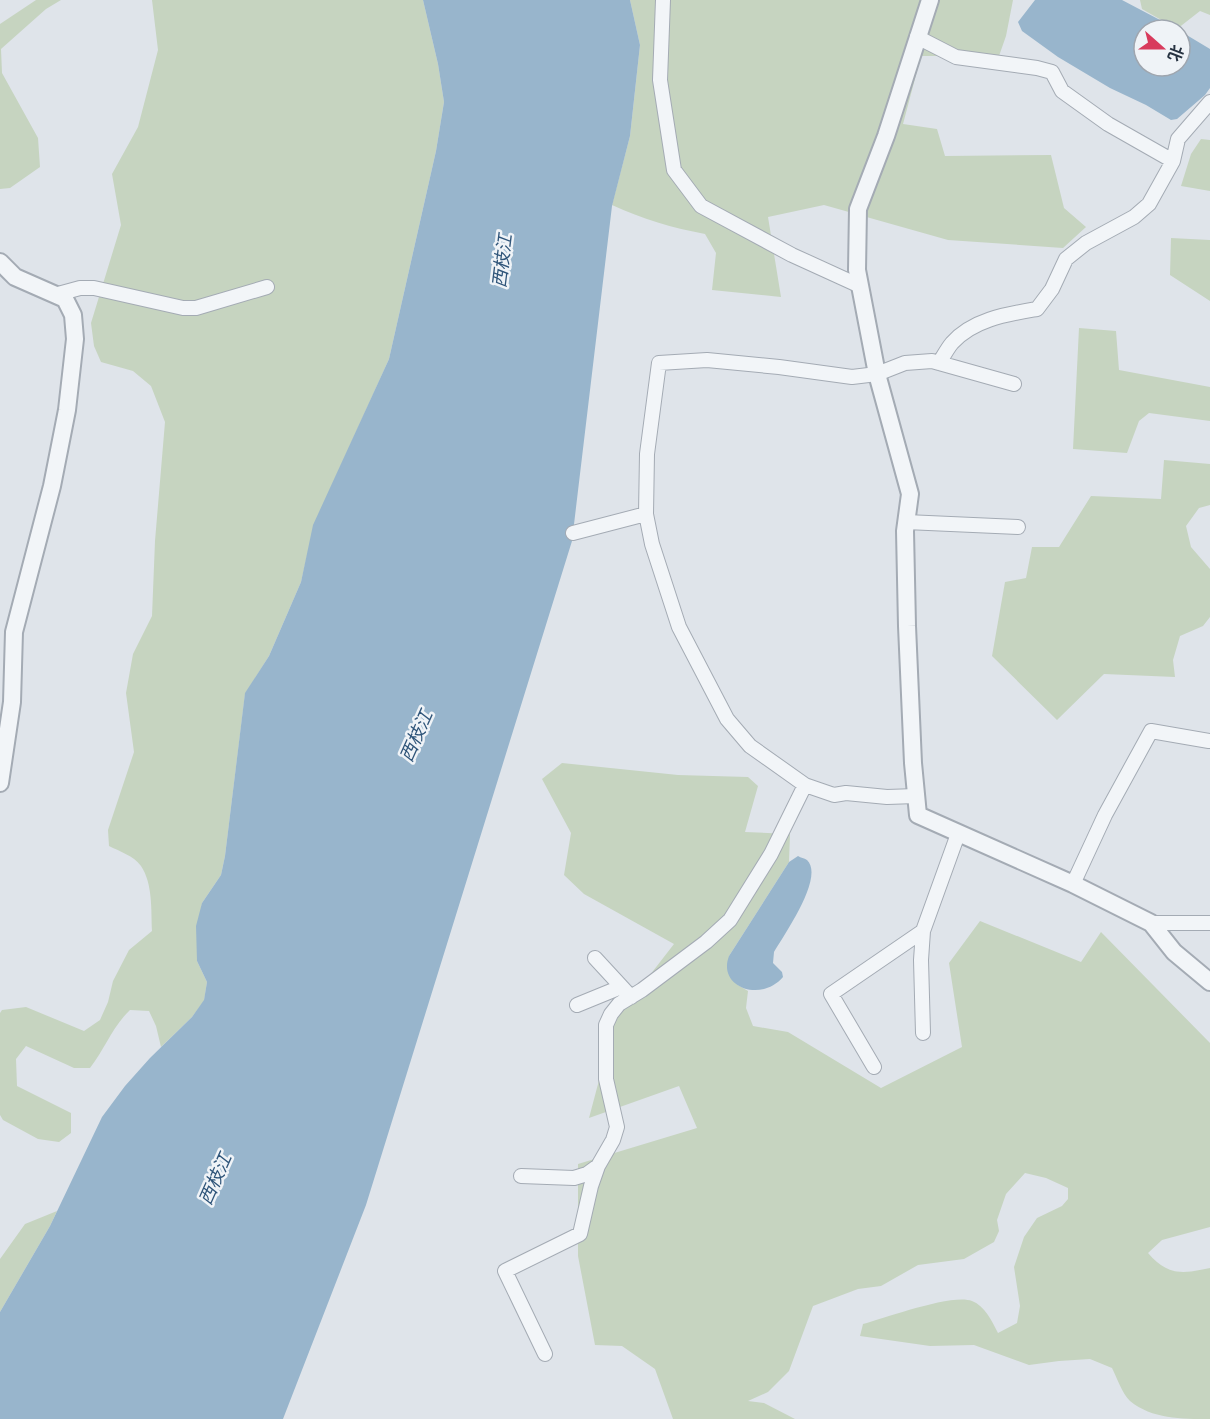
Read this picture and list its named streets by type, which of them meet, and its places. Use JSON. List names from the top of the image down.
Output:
{
  "water": ["西枝江"],
  "north": "right"
}
